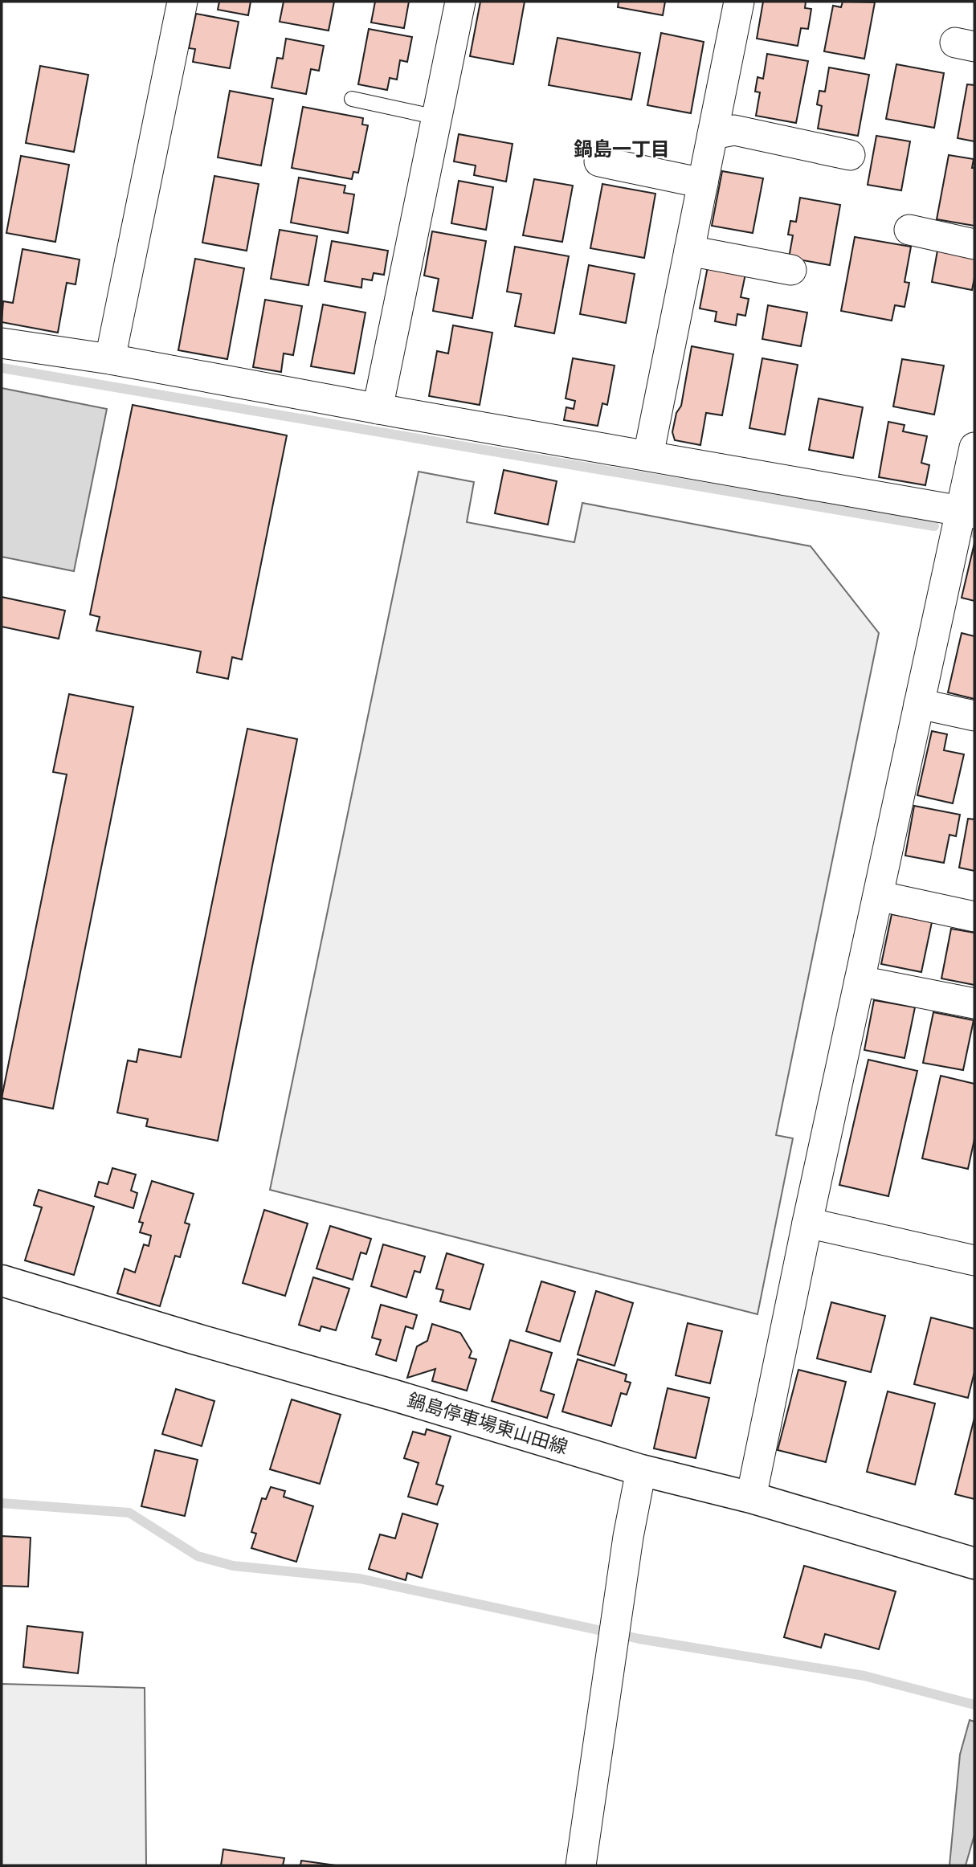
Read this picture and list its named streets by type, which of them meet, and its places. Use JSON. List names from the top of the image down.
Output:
{
  "streets": {
    "main road": ["鍋島停車場東山田線"]
  },
  "districts": ["鍋島一丁目"]
}
